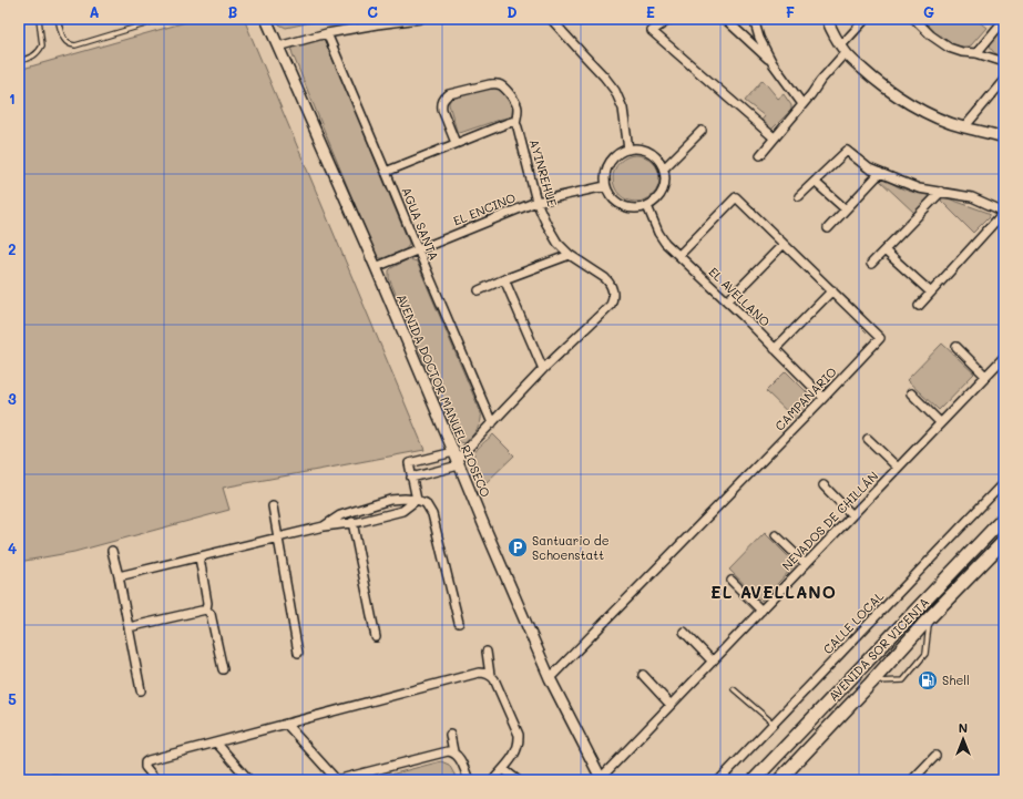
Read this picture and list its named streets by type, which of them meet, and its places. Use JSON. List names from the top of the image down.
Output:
{
  "streets": {
    "main road": ["AVENIDA SOR VICENTA"],
    "street": [
      "AYINREHUE",
      "EL ENCINO",
      "AGUA SANTA",
      "EL AVELLANO",
      "AVENIDA DOCTOR MANUEL RIOSECO",
      "CAMPANARIO",
      "NEVADOS DE CHILLÁN",
      "CALLE LOCAL"
    ]
  },
  "crossings": [
    ["AYINREHUE", "EL ENCINO"],
    ["AYINREHUE", "AGUA SANTA"],
    ["AYINREHUE", "AVENIDA DOCTOR MANUEL RIOSECO"],
    ["EL ENCINO", "AGUA SANTA"],
    ["EL ENCINO", "EL AVELLANO"],
    ["EL ENCINO", "AVENIDA DOCTOR MANUEL RIOSECO"],
    ["EL AVELLANO", "CAMPANARIO"],
    ["AVENIDA DOCTOR MANUEL RIOSECO", "CAMPANARIO"],
    ["AVENIDA DOCTOR MANUEL RIOSECO", "NEVADOS DE CHILLÁN"]
  ],
  "districts": ["EL AVELLANO"],
  "places": {
    "parking": ["Santuario de Schoenstatt"],
    "fuel station": ["Shell"]
  },
  "north": "top",
  "grid": {
    "columns": [
      "A",
      "B",
      "C",
      "D",
      "E",
      "F",
      "G"
    ],
    "rows": [
      "1",
      "2",
      "3",
      "4",
      "5"
    ]
  }
}
